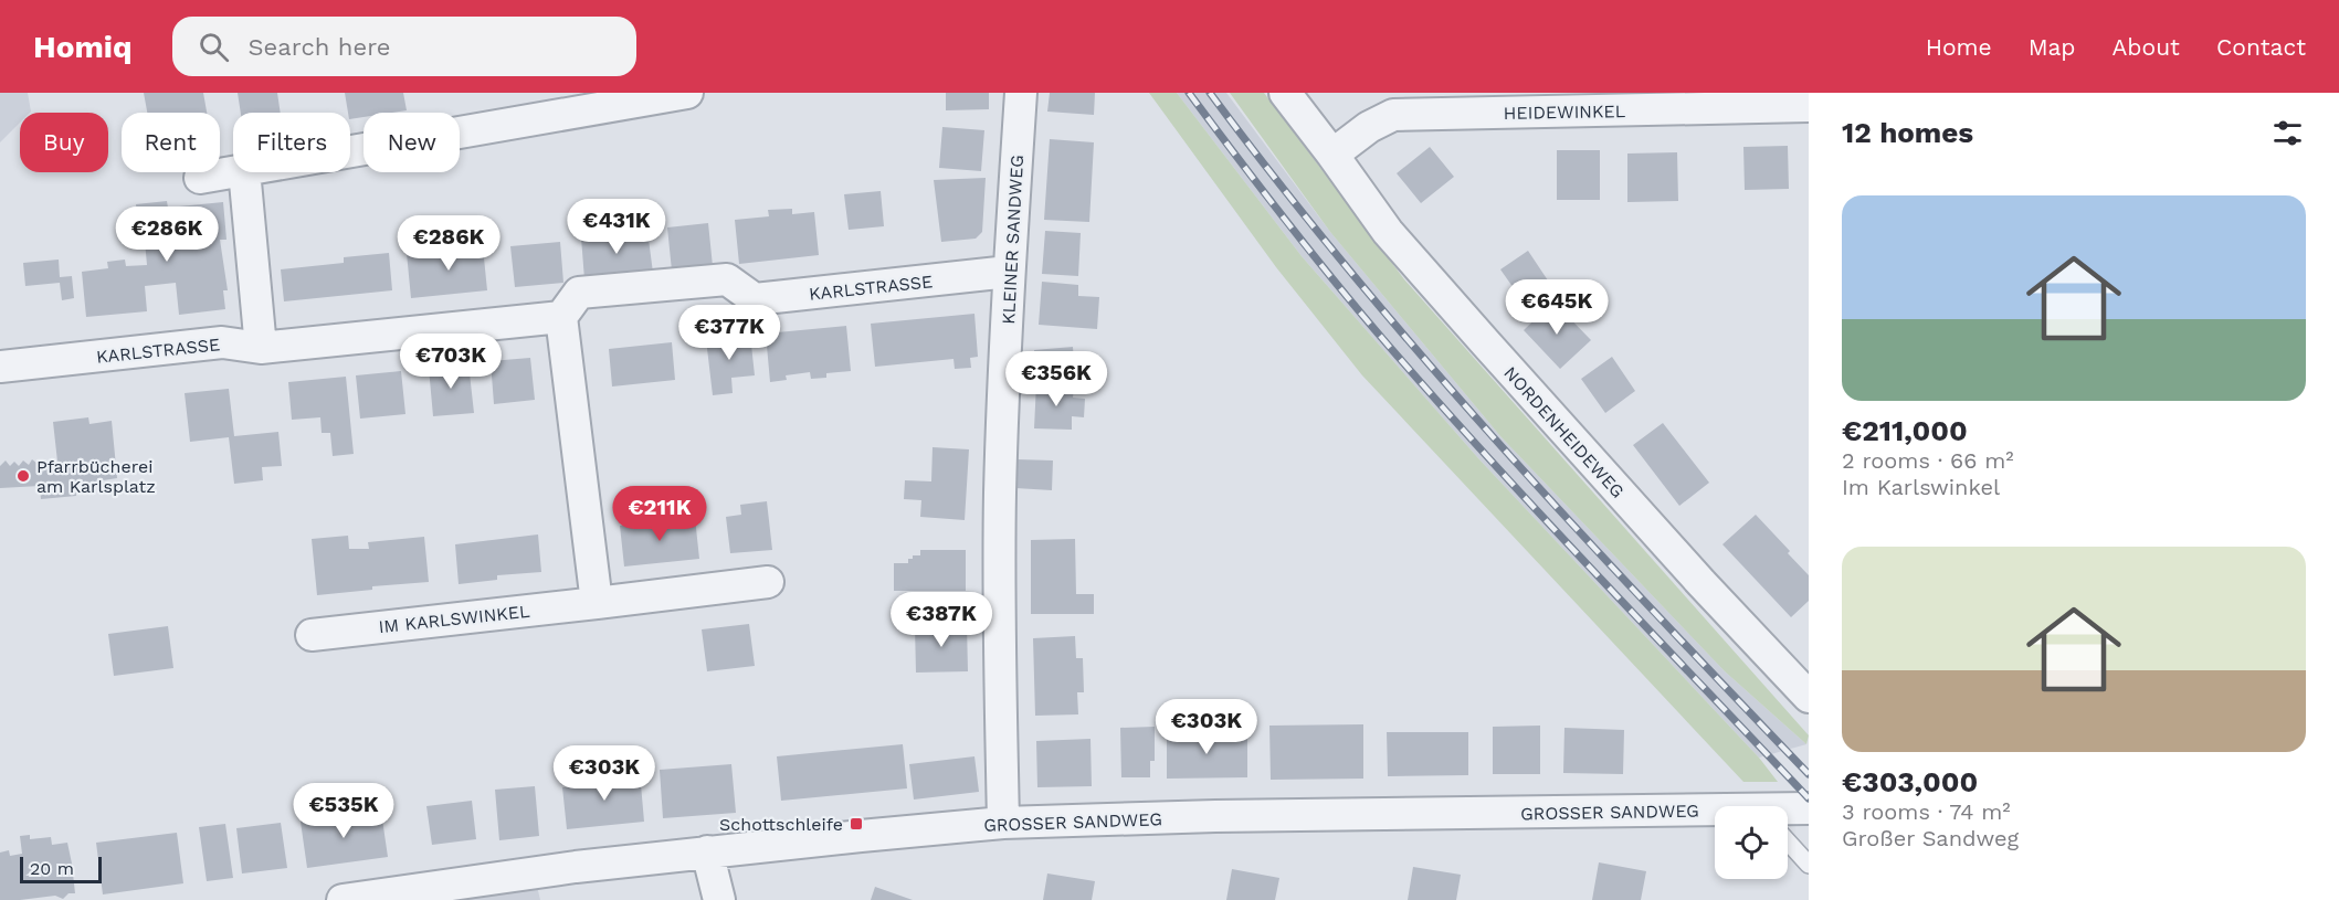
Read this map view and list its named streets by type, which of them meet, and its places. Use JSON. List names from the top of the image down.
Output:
{
  "streets": {
    "street": [
      "HEIDEWINKEL",
      "KLEINER SANDWEG",
      "KARLSTRASSE",
      "NORDENHEIDEWEG",
      "IM KARLSWINKEL",
      "GROSSER SANDWEG"
    ]
  },
  "crossings": [
    ["HEIDEWINKEL", "NORDENHEIDEWEG"],
    ["KLEINER SANDWEG", "KARLSTRASSE"],
    ["KLEINER SANDWEG", "GROSSER SANDWEG"]
  ],
  "places": {
    "other": ["Pfarrbücherei am Karlsplatz"],
    "transit": ["Schottschleife"]
  },
  "scale_bar": "20 m",
  "page": {
    "header": "Homiq",
    "search": "Search here",
    "nav": [
      "Home",
      "Map",
      "About",
      "Contact"
    ],
    "heading": "12 homes",
    "chip": [
      "Buy",
      "Rent",
      "Filters",
      "New"
    ],
    "list": [
      {
        "name": "€211,000",
        "note": "2 rooms · 66 m² · Im Karlswinkel"
      },
      {
        "name": "€303,000",
        "note": "3 rooms · 74 m² · Großer Sandweg"
      }
    ],
    "price": [
      "€431K",
      "€286K",
      "€286K",
      "€645K",
      "€377K",
      "€703K",
      "€356K",
      "€211K",
      "€387K",
      "€303K",
      "€303K",
      "€535K"
    ],
    "scale": "20 m"
  }
}
